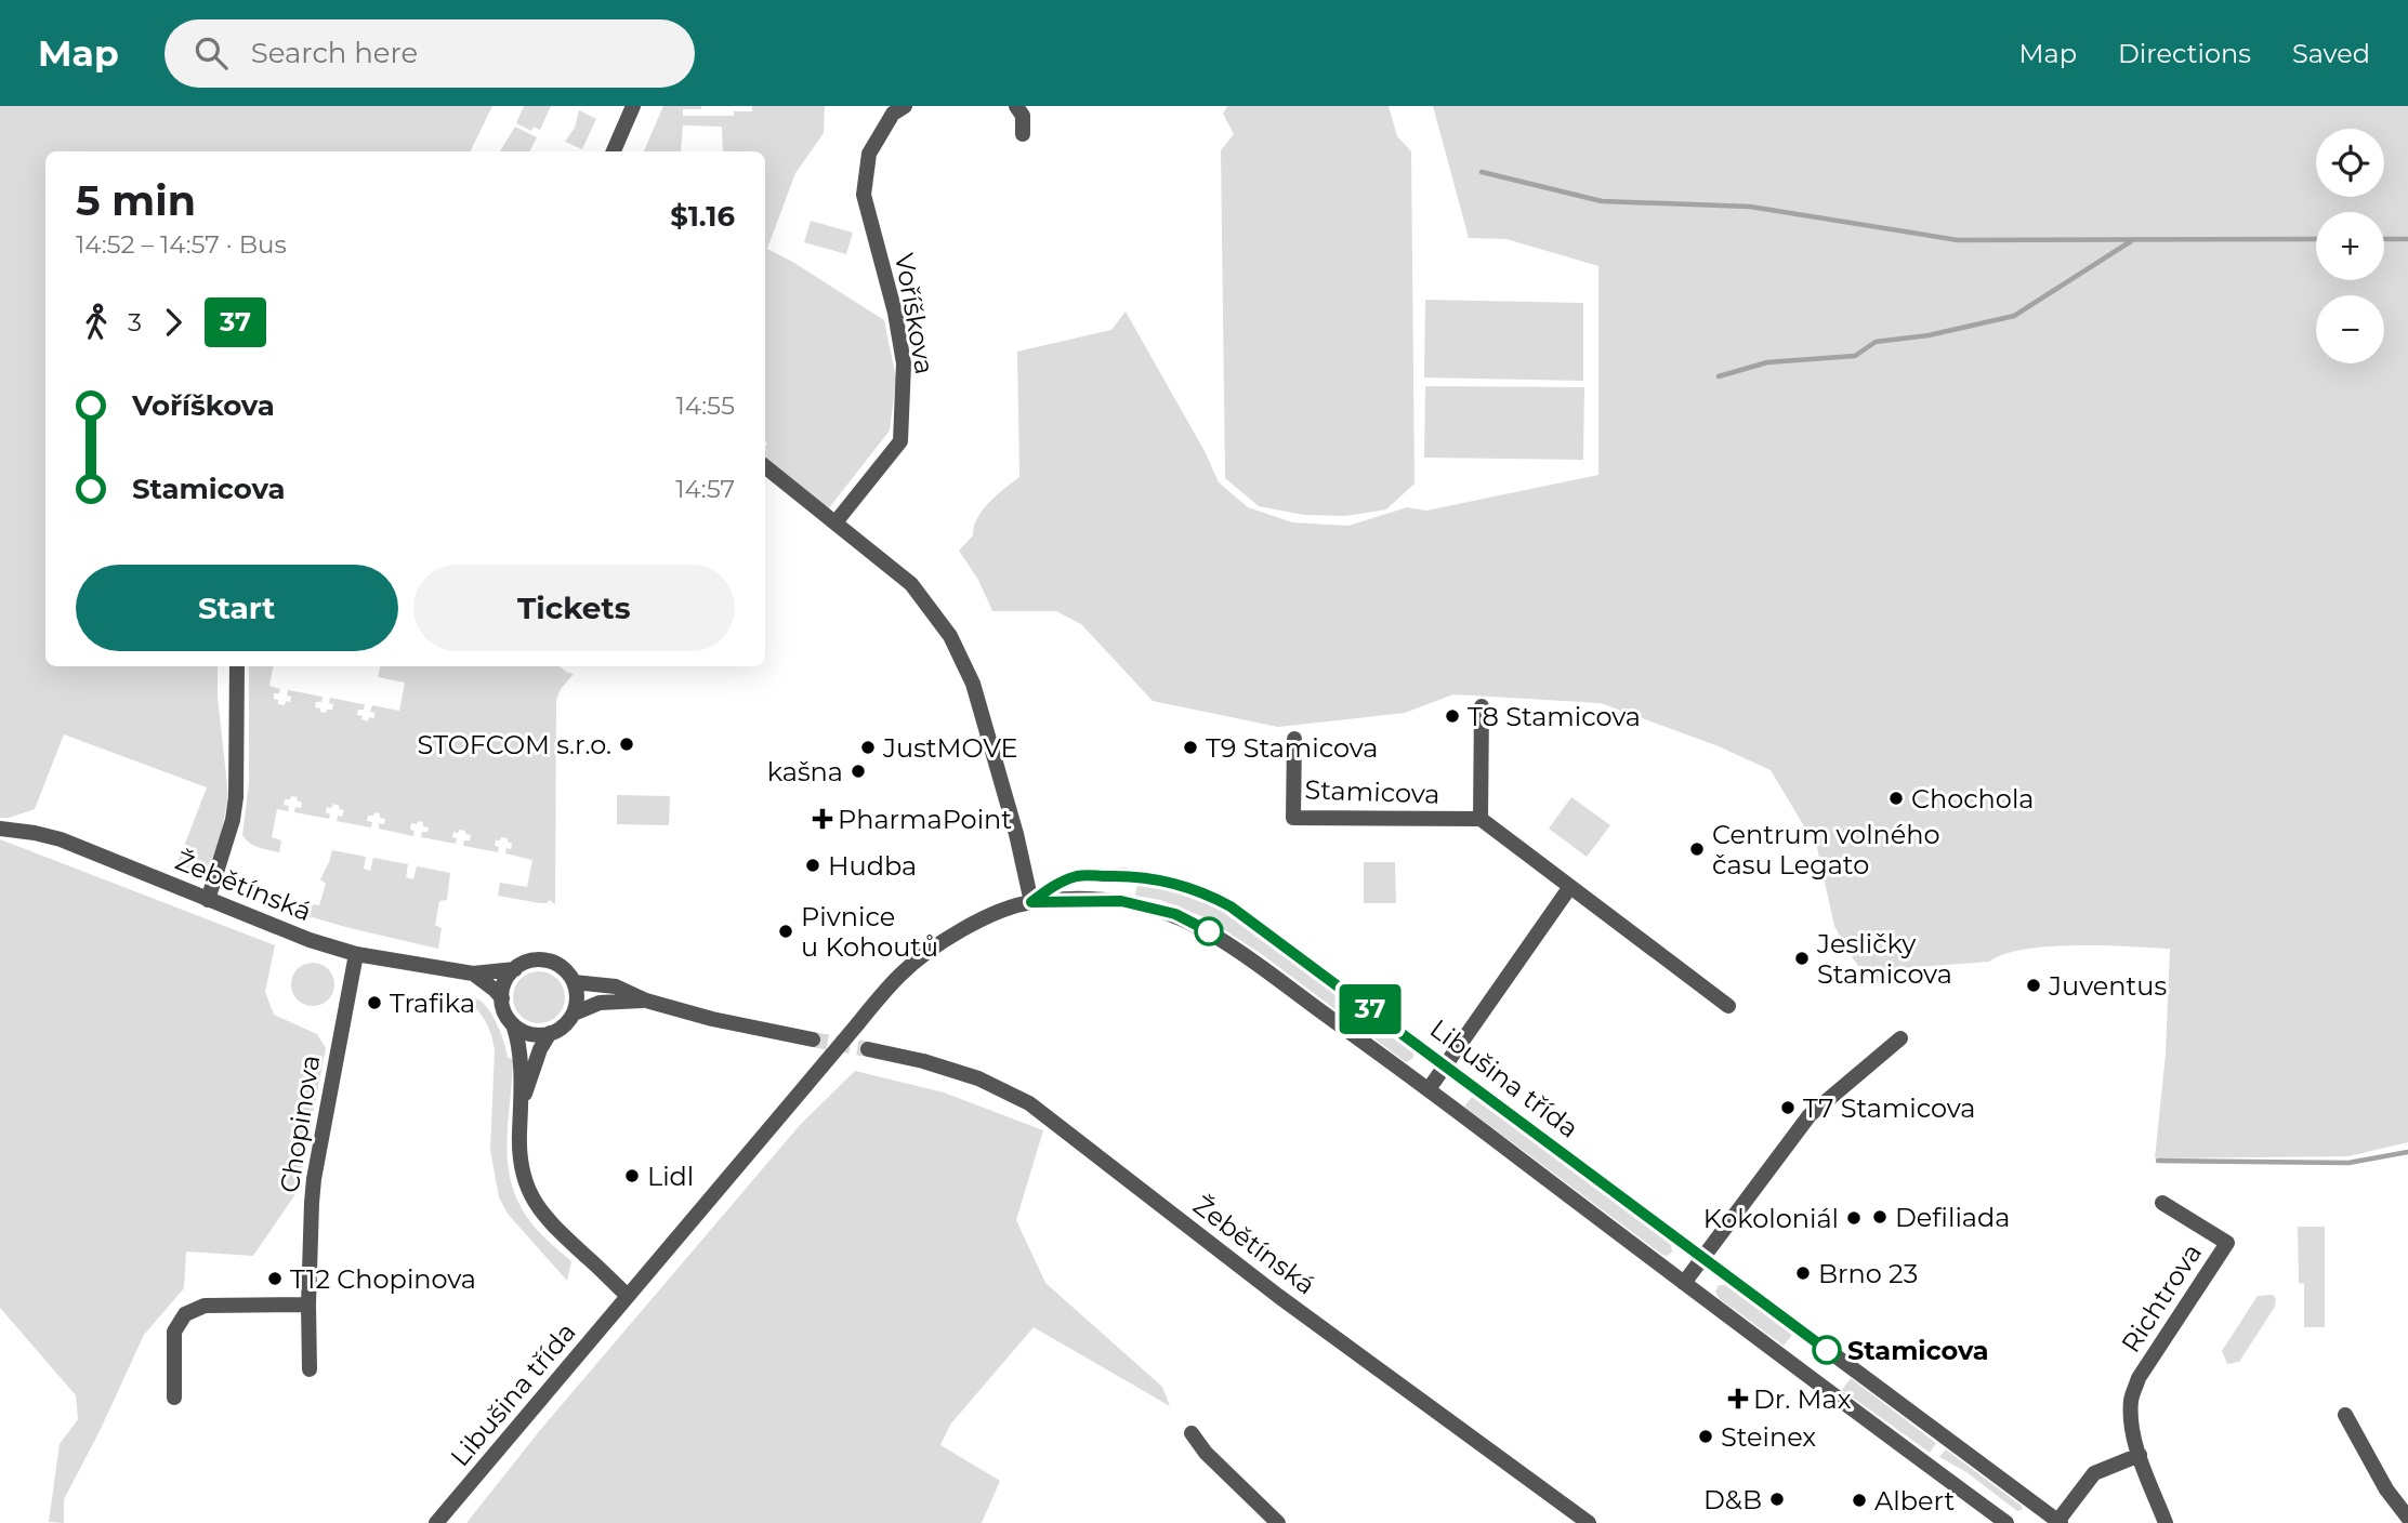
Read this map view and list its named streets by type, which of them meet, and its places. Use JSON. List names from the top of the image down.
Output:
{
  "streets": {
    "street": [
      "Voříškova",
      "Stamicova",
      "Žebětínská",
      "Libušina třída",
      "Chopinova",
      "Richtrova"
    ]
  },
  "crossings": [
    ["Žebětínská", "Chopinova"]
  ],
  "places": {
    "other": [
      "T8 Stamicova",
      "STOFCOM s.r.o.",
      "JustMOVE",
      "T9 Stamicova",
      "kašna",
      "Chochola",
      "Centrum volného času Legato",
      "Hudba",
      "Pivnice u Kohoutů",
      "Jesličky Stamicova",
      "Juventus",
      "Trafika",
      "T7 Stamicova",
      "Lidl",
      "Defiliada",
      "Kokoloniál",
      "Brno 23",
      "T12 Chopinova",
      "Stamicova",
      "Steinex",
      "D&B",
      "Albert"
    ],
    "health": ["PharmaPoint", "Dr. Max"]
  },
  "lines": ["bus line 37"],
  "page": {
    "header": "Map",
    "search": "Search here",
    "nav": ["Map", "Directions", "Saved"],
    "on_map": "37",
    "map_buttons": ["+", "−"],
    "heading": ["5 min", "14:52 – 14:57 · Bus", "$1.16"],
    "legs": ["3", "37"],
    "list": [
      {
        "name": "Voříškova",
        "value": "14:55"
      },
      {
        "name": "Stamicova",
        "value": "14:57"
      }
    ],
    "buttons": ["Start", "Tickets"]
  }
}
